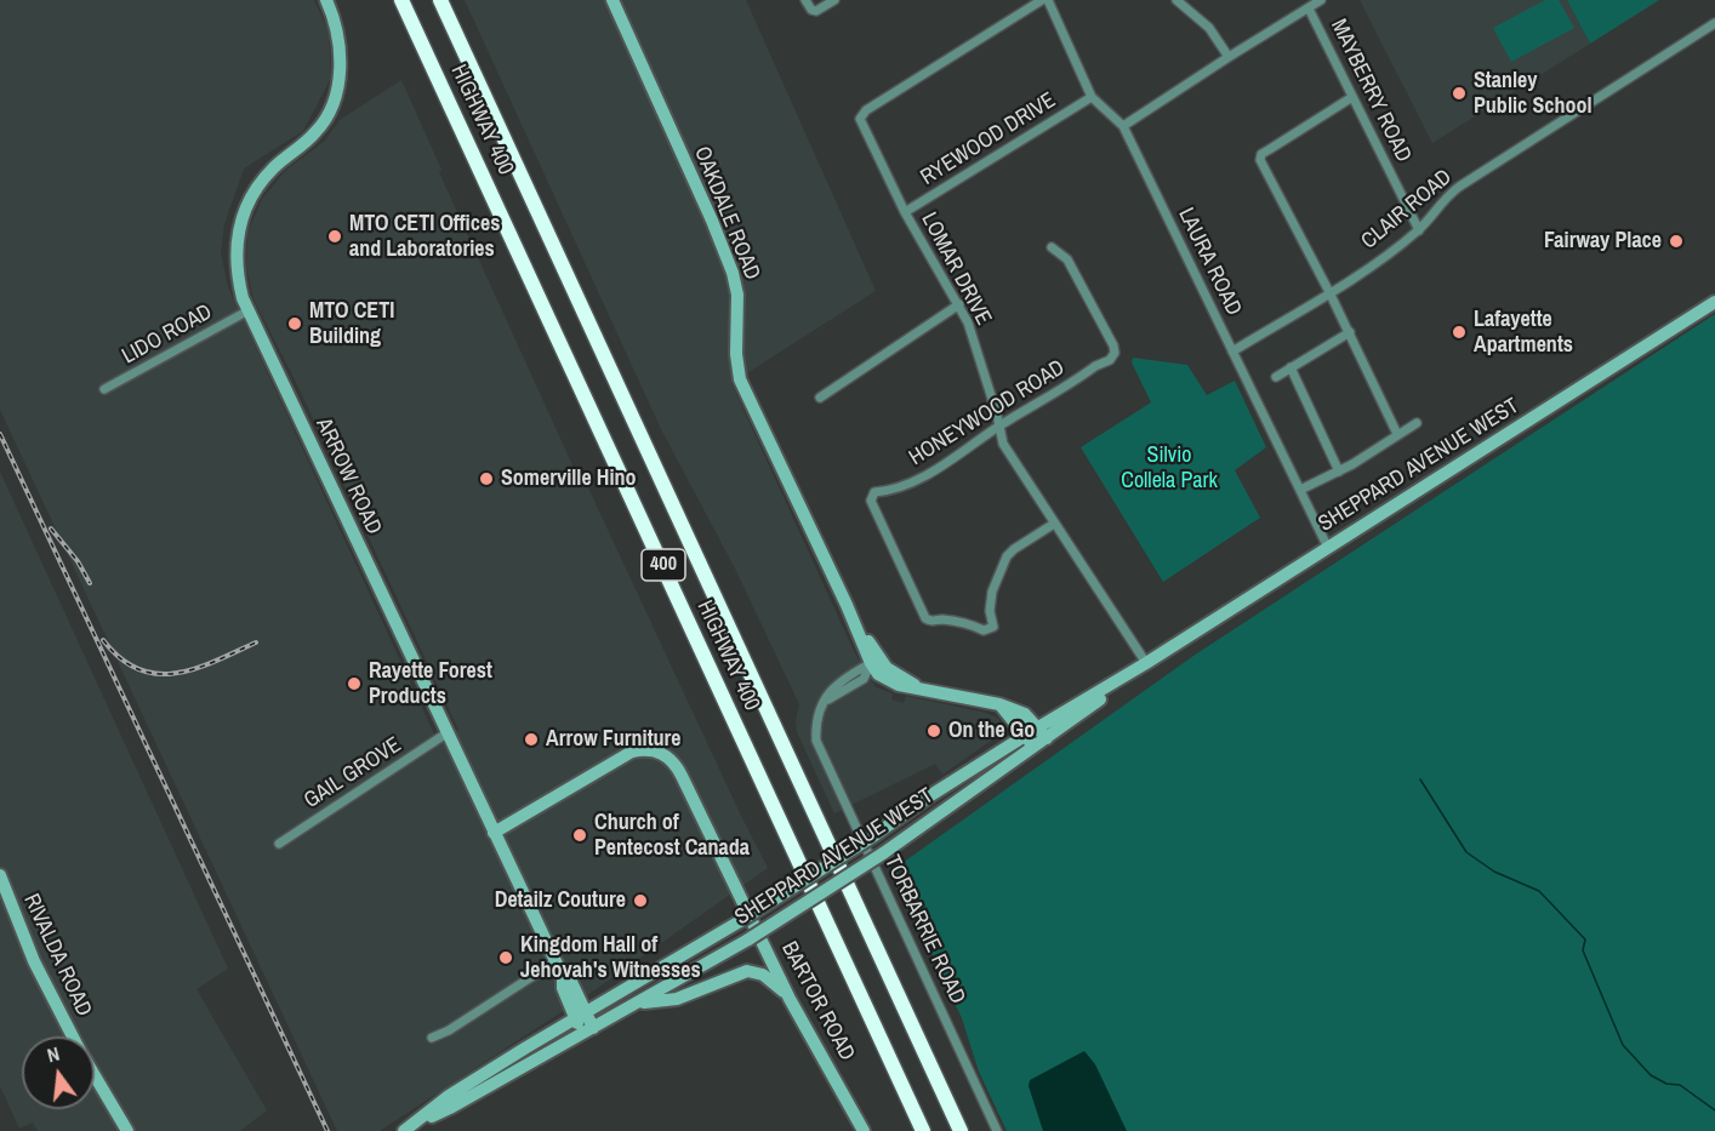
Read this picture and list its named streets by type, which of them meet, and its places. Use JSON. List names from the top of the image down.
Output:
{
  "streets": {
    "highway": ["HIGHWAY 400", "400"],
    "street": [
      "MAYBERRY ROAD",
      "RYEWOOD DRIVE",
      "CLAIR ROAD",
      "OAKDALE ROAD",
      "LAURA ROAD",
      "LOMAR DRIVE",
      "LIDO ROAD",
      "HONEYWOOD ROAD",
      "SHEPPARD AVENUE WEST",
      "ARROW ROAD",
      "GAIL GROVE",
      "TORBARRIE ROAD",
      "RIVALDA ROAD",
      "BARTOR ROAD"
    ]
  },
  "crossings": [
    ["MAYBERRY ROAD", "CLAIR ROAD"],
    ["RYEWOOD DRIVE", "LAURA ROAD"],
    ["RYEWOOD DRIVE", "LOMAR DRIVE"],
    ["CLAIR ROAD", "LAURA ROAD"],
    ["OAKDALE ROAD", "SHEPPARD AVENUE WEST"],
    ["OAKDALE ROAD", "TORBARRIE ROAD"],
    ["LAURA ROAD", "SHEPPARD AVENUE WEST"],
    ["LOMAR DRIVE", "HONEYWOOD ROAD"],
    ["LOMAR DRIVE", "SHEPPARD AVENUE WEST"],
    ["LIDO ROAD", "ARROW ROAD"],
    ["SHEPPARD AVENUE WEST", "ARROW ROAD"],
    ["ARROW ROAD", "GAIL GROVE"],
    ["ARROW ROAD", "BARTOR ROAD"]
  ],
  "parks": ["Silvio Collela Park"],
  "places": [
    "Stanley Public School",
    "MTO CETI Offices and Laboratories",
    "Fairway Place",
    "MTO CETI Building",
    "Lafayette Apartments",
    "Somerville Hino",
    "Rayette Forest Products",
    "On the Go",
    "Arrow Furniture",
    "Church of Pentecost Canada",
    "Detailz Couture",
    "Kingdom Hall of Jehovah's Witnesses"
  ],
  "north": "top"
}
